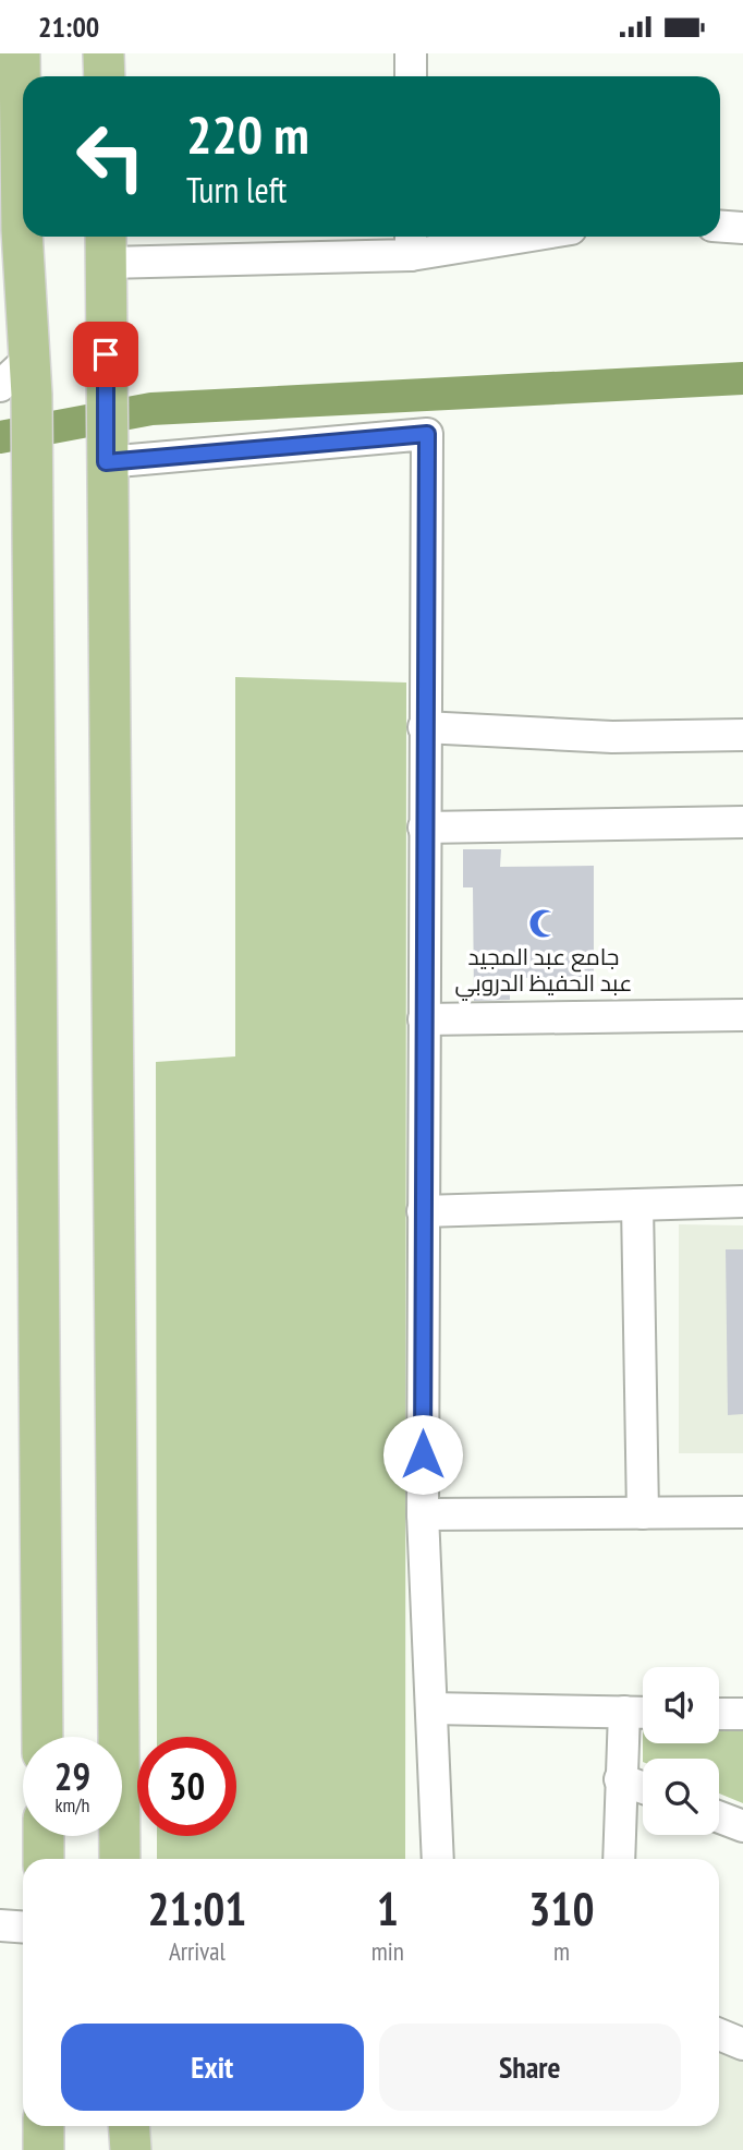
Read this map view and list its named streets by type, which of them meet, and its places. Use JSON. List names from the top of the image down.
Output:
{
  "places": {
    "mosque": ["جامع عبد المجيد عبد الحفيظ الدروبي"]
  },
  "page": {
    "status": "21:00",
    "turn": ["220 m", "Turn left"],
    "speed": "29 km/h",
    "limit": "30",
    "eta": [
      "21:01",
      "Arrival",
      "1",
      "min",
      "310",
      "m"
    ],
    "buttons": ["Exit", "Share"]
  }
}
